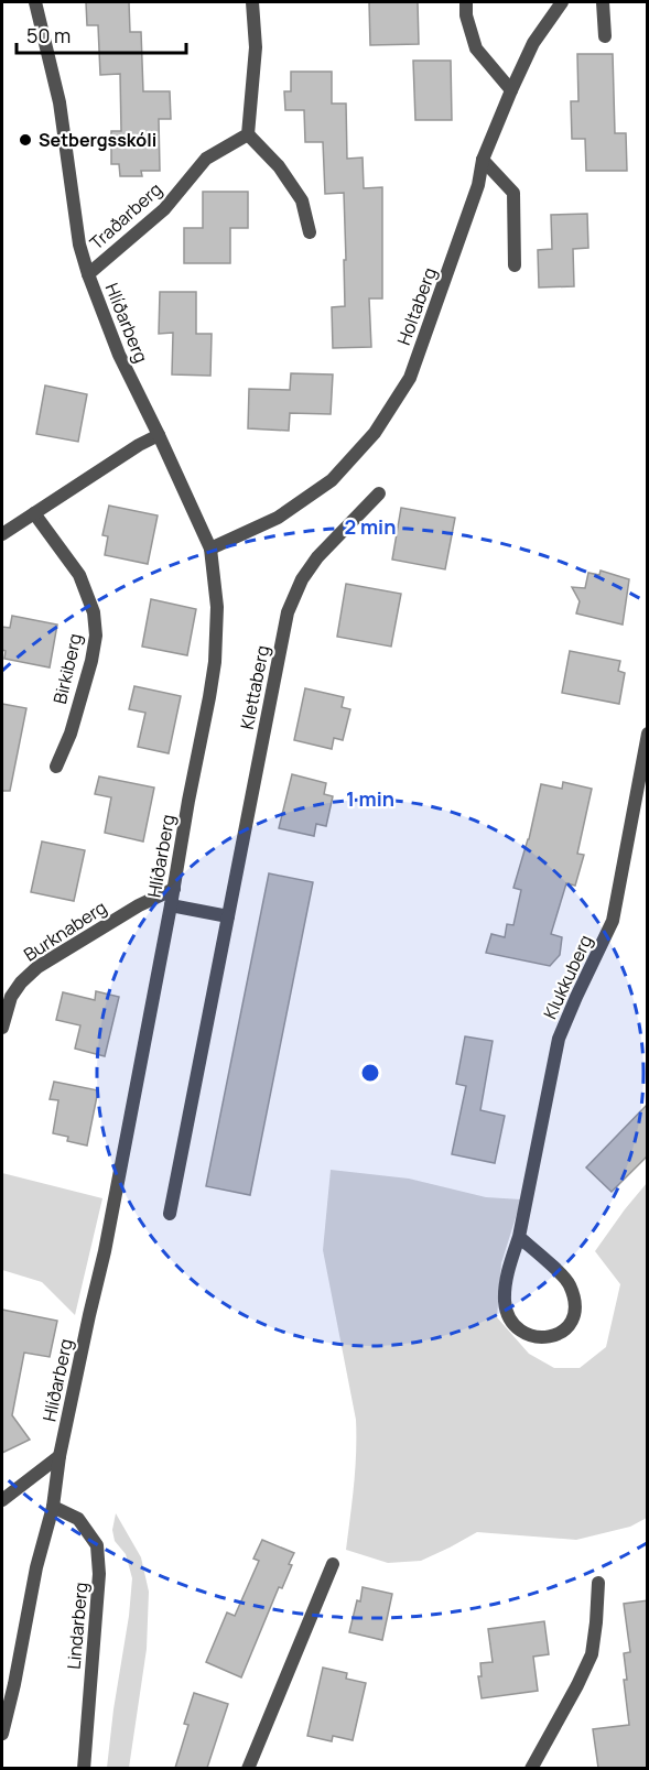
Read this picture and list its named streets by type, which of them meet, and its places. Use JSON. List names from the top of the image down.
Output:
{
  "streets": {
    "street": [
      "Traðarberg",
      "Holtaberg",
      "Hlíðarberg",
      "Birkiberg",
      "Klettaberg",
      "Burknaberg",
      "Klukkuberg",
      "Lindarberg"
    ]
  },
  "crossings": [
    ["Traðarberg", "Hlíðarberg"],
    ["Holtaberg", "Hlíðarberg"],
    ["Hlíðarberg", "Burknaberg"],
    ["Hlíðarberg", "Lindarberg"]
  ],
  "places": ["Setbergsskóli"],
  "scale_bar": "50 m",
  "rings": ["2 min", "1 min"]
}
